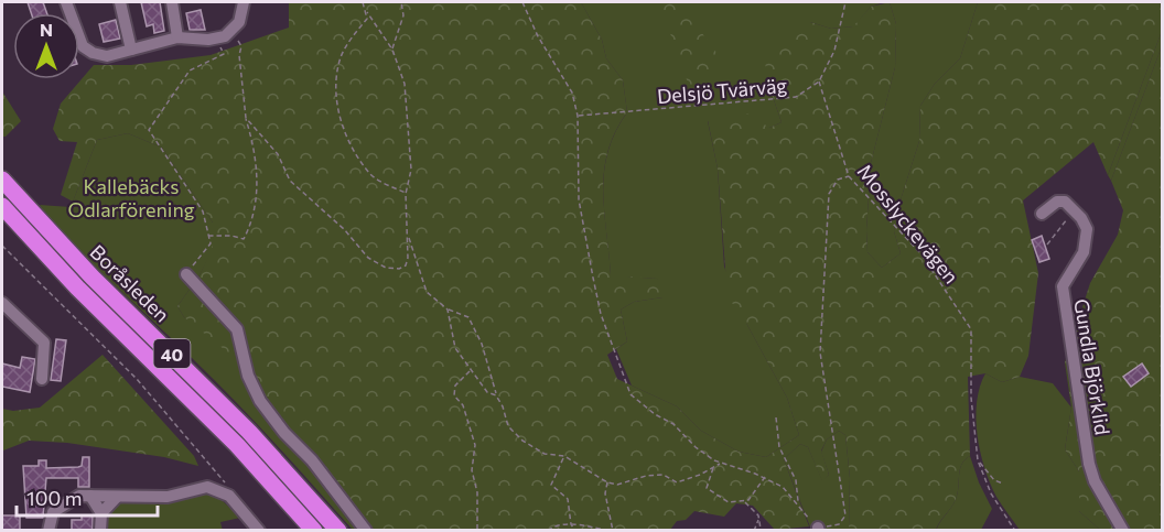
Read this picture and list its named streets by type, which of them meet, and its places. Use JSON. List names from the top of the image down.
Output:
{
  "streets": {
    "highway": ["Boråsleden", "40"],
    "street": ["Gundla Björklid"],
    "path": ["Delsjö Tvärväg", "Mosslyckevägen"]
  },
  "crossings": [
    ["Delsjö Tvärväg", "Mosslyckevägen"]
  ],
  "parks": ["Kallebäcks Odlarförening"],
  "scale_bar": "100 m",
  "north": "top"
}
